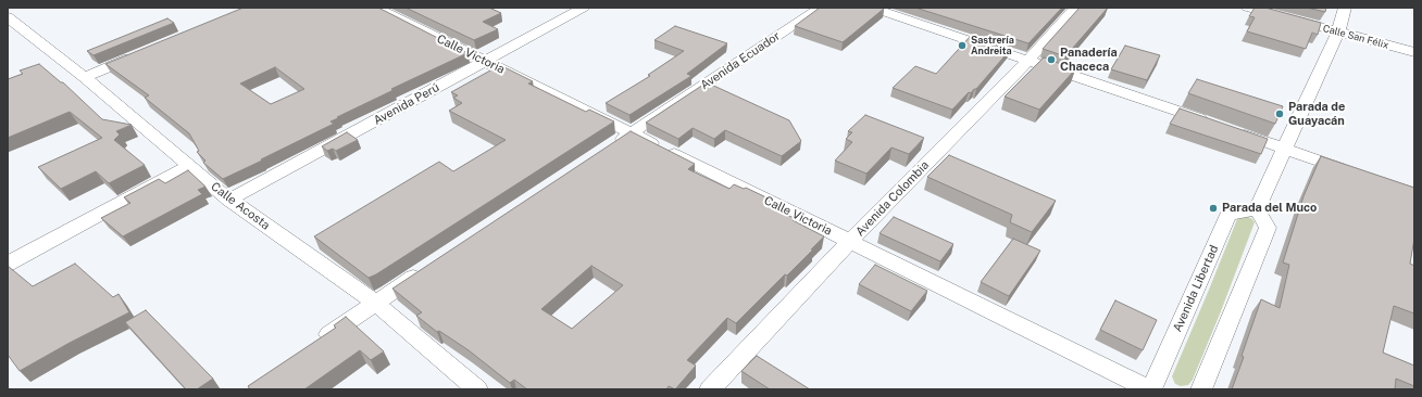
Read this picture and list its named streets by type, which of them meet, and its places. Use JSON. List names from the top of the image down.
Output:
{
  "streets": {
    "street": [
      "Calle San Félix",
      "Calle Victoria",
      "Avenida Ecuador",
      "Avenida Perú",
      "Avenida Colombia",
      "Calle Acosta",
      "Avenida Libertad"
    ]
  },
  "crossings": [
    ["Calle Victoria", "Avenida Ecuador"],
    ["Calle Victoria", "Avenida Perú"],
    ["Calle Victoria", "Avenida Colombia"],
    ["Calle Victoria", "Avenida Libertad"],
    ["Avenida Perú", "Calle Acosta"]
  ],
  "places": [
    "Sastrería Andreita",
    "Panadería Chaceca",
    "Parada de Guayacán",
    "Parada del Muco"
  ]
}
